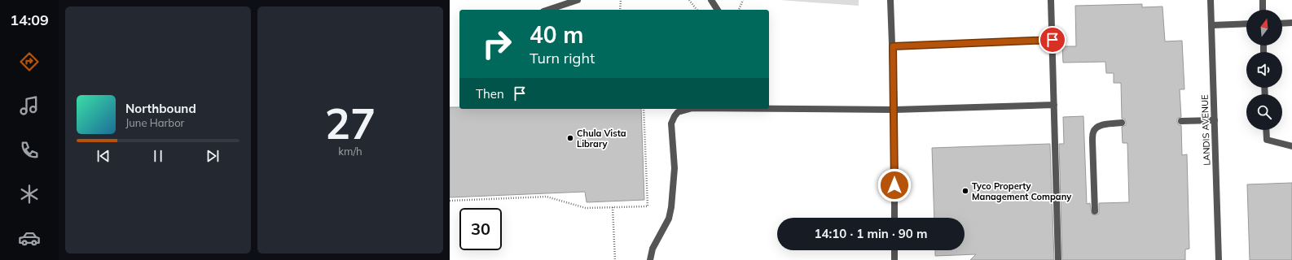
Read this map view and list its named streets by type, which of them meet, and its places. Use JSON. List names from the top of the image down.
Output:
{
  "streets": {
    "street": ["LANDIS AVENUE"]
  },
  "places": ["Chula Vista Library", "Tyco Property Management Company"],
  "north": "top",
  "page": {
    "tabs": "14:09",
    "tile": ["27", "km/h"],
    "turn": ["40 m", "Turn right"],
    "then": "Then",
    "song": ["Northbound", "June Harbor"],
    "limit": "30",
    "trip": "14:10 · 1 min · 90 m"
  }
}
